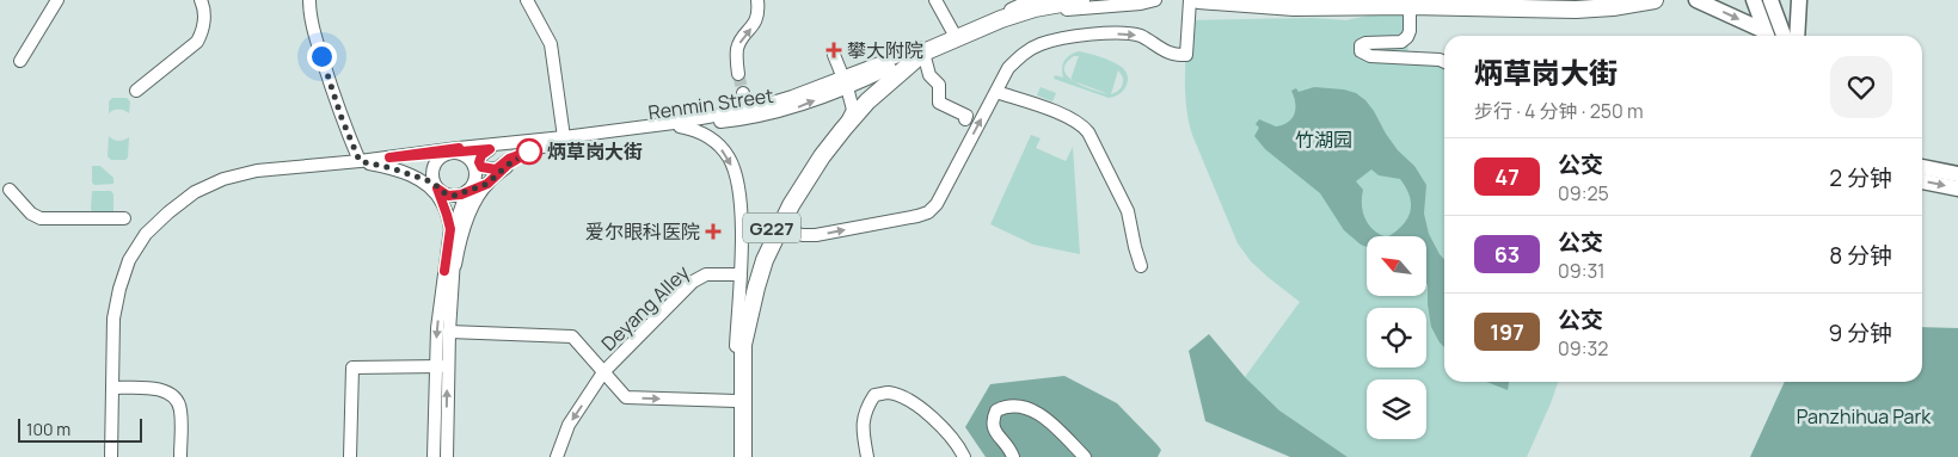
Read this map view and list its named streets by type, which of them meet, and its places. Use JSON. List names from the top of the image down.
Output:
{
  "streets": {
    "highway": ["G227"],
    "street": ["Renmin Street", "Deyang Alley"]
  },
  "crossings": [
    ["Renmin Street", "G227"]
  ],
  "parks": ["竹湖园", "Panzhihua Park"],
  "places": {
    "health": ["攀大附院", "爱尔眼科医院"],
    "other": ["炳草岗大街"]
  },
  "lines": ["bus line 47"],
  "scale_bar": "100 m",
  "north": "top left",
  "page": {
    "heading": ["炳草岗大街", "步行 · 4 分钟 · 250 m"],
    "list": [
      {
        "mark": "47",
        "name": "公交",
        "note": "09:25",
        "value": "2 分钟"
      },
      {
        "mark": "63",
        "name": "公交",
        "note": "09:31",
        "value": "8 分钟"
      },
      {
        "mark": "197",
        "name": "公交",
        "note": "09:32",
        "value": "9 分钟"
      }
    ],
    "scale": "100 m"
  }
}
